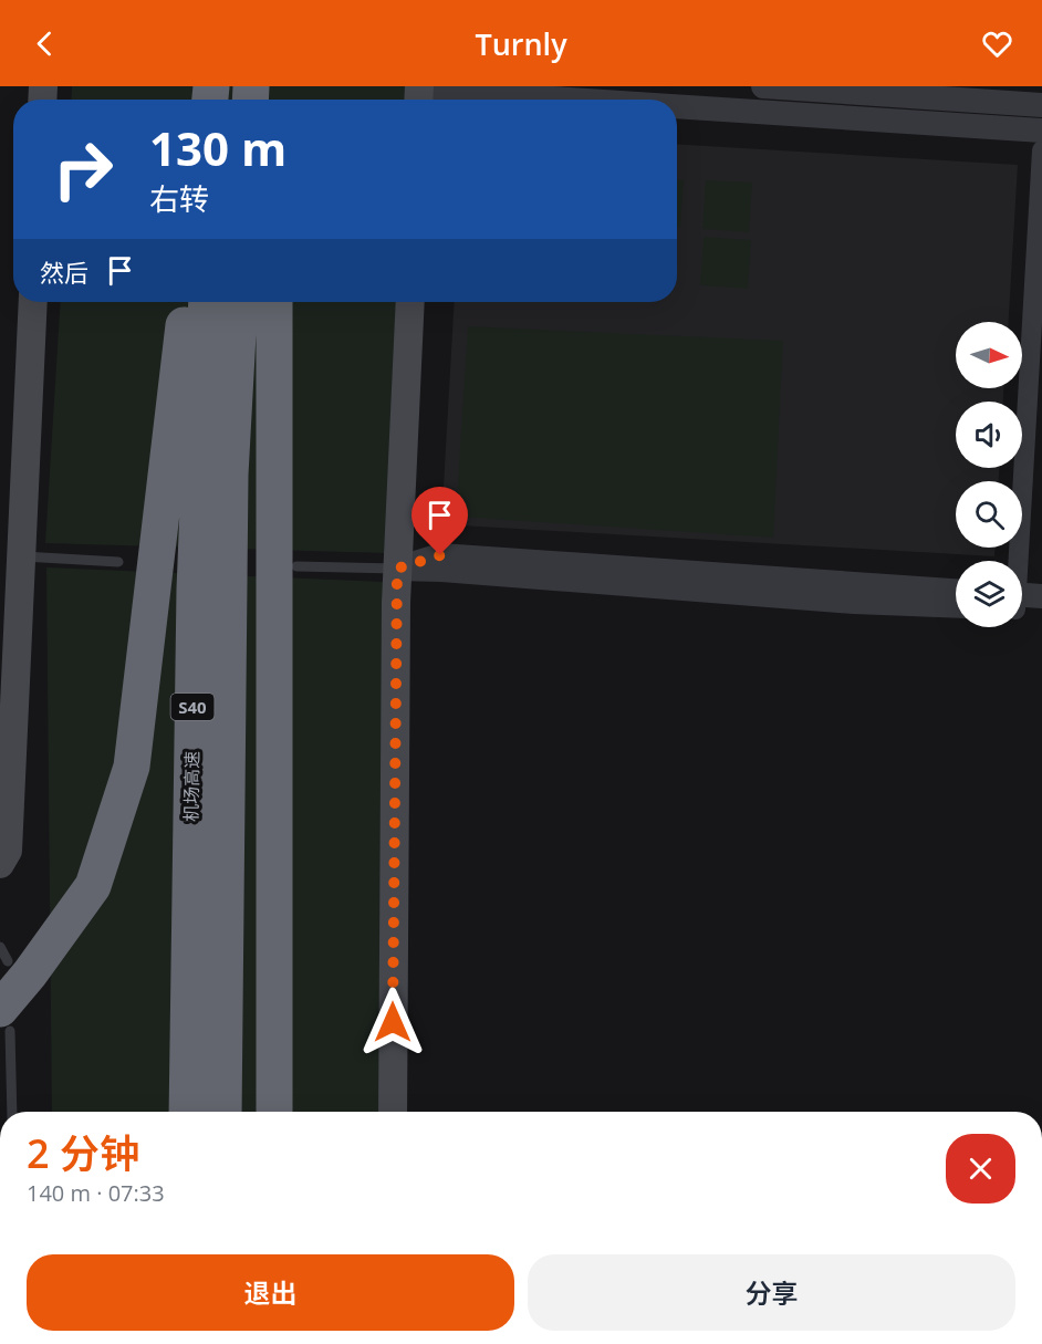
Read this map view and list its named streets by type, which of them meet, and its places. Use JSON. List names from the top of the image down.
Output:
{
  "streets": {
    "highway": ["S40", "机场高速"]
  },
  "north": "right",
  "page": {
    "header": "Turnly",
    "turn": ["130 m", "右转"],
    "then": "然后",
    "heading": ["2 分钟", "140 m · 07:33"],
    "buttons": ["退出", "分享"]
  }
}
